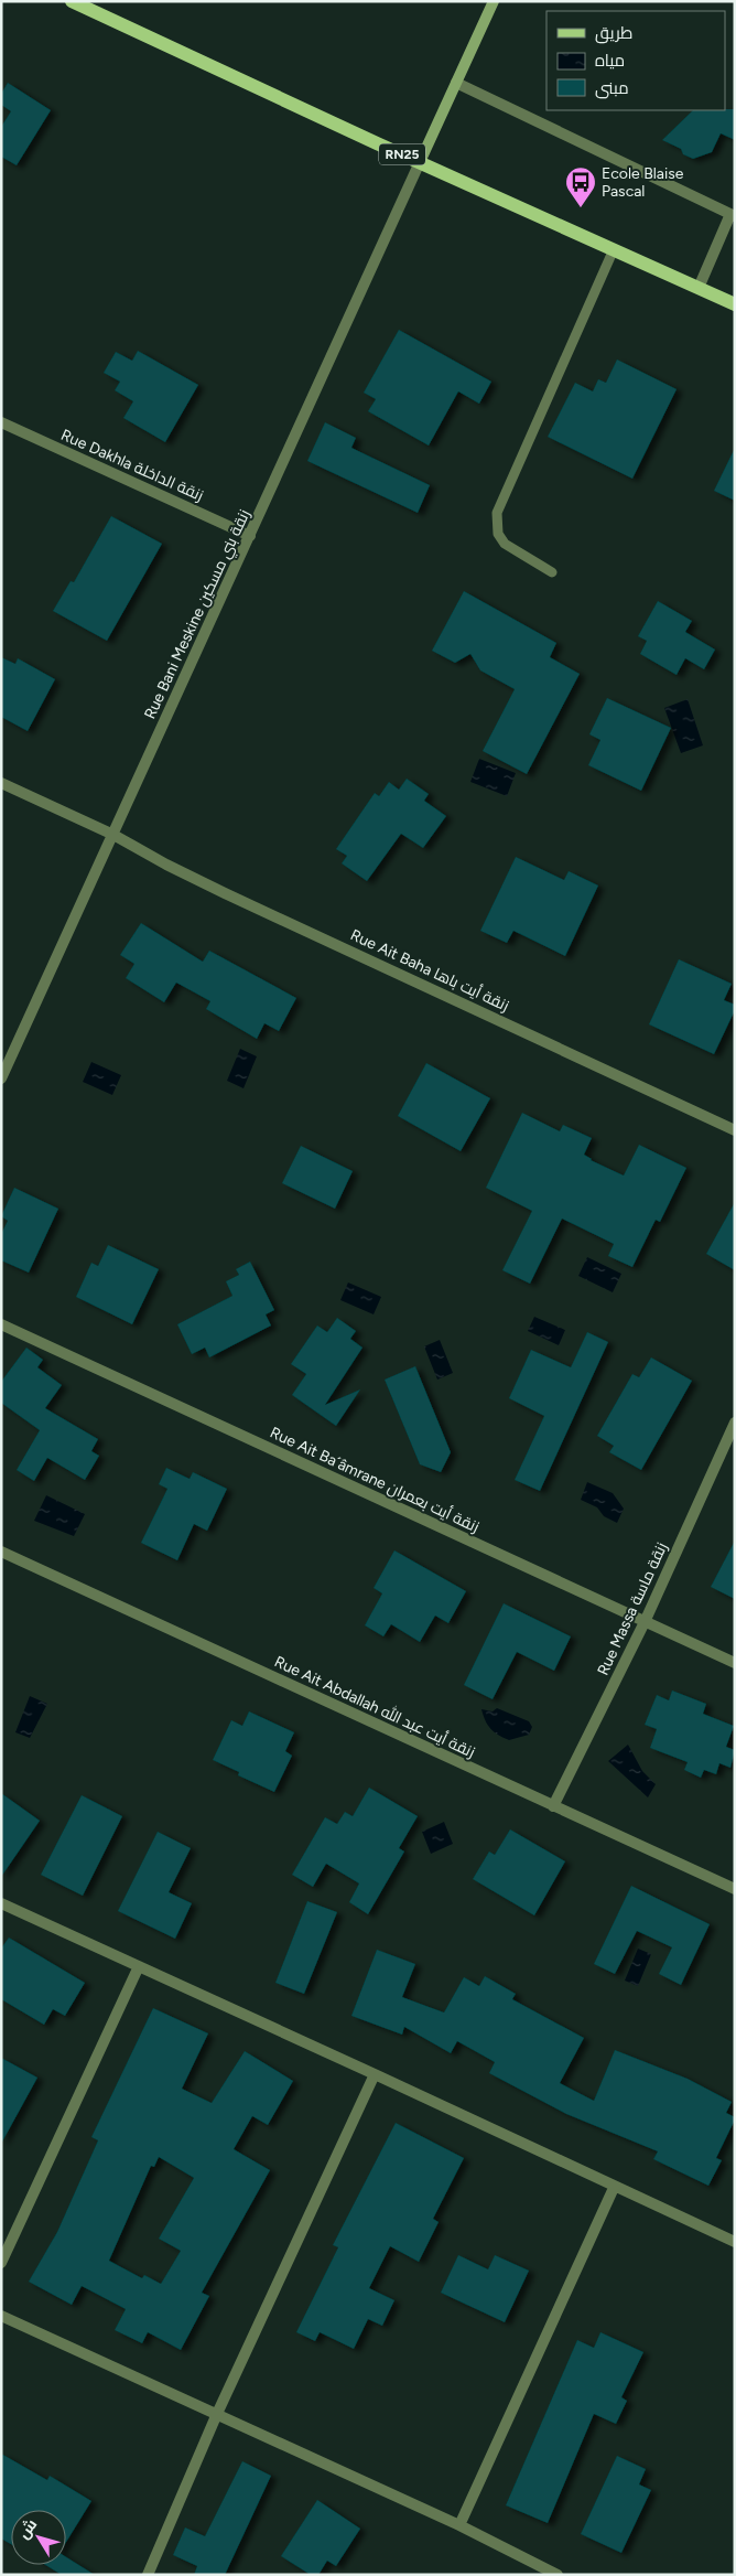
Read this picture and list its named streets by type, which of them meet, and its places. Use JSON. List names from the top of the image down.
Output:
{
  "streets": {
    "main road": ["RN25"],
    "street": [
      "Rue Dakhla زنقة الداخلة",
      "Rue Bani Meskine زنقة بني مسكين",
      "Rue Ait Baha زنقة أيت باها",
      "Rue Ait Ba´âmrane زنقة أيت بعمران",
      "Rue Massa زنقة ماسة",
      "Rue Ait Abdallah زنقة أيت عبد الله"
    ]
  },
  "crossings": [
    ["RN25", "Rue Bani Meskine زنقة بني مسكين"],
    ["Rue Dakhla زنقة الداخلة", "Rue Bani Meskine زنقة بني مسكين"],
    ["Rue Bani Meskine زنقة بني مسكين", "Rue Ait Baha زنقة أيت باها"],
    ["Rue Ait Ba´âmrane زنقة أيت بعمران", "Rue Massa زنقة ماسة"],
    ["Rue Massa زنقة ماسة", "Rue Ait Abdallah زنقة أيت عبد الله"]
  ],
  "places": {
    "bus stop": ["Ecole Blaise Pascal"]
  },
  "legend": ["طريق", "مياه", "مبنى"],
  "north": "top left"
}
